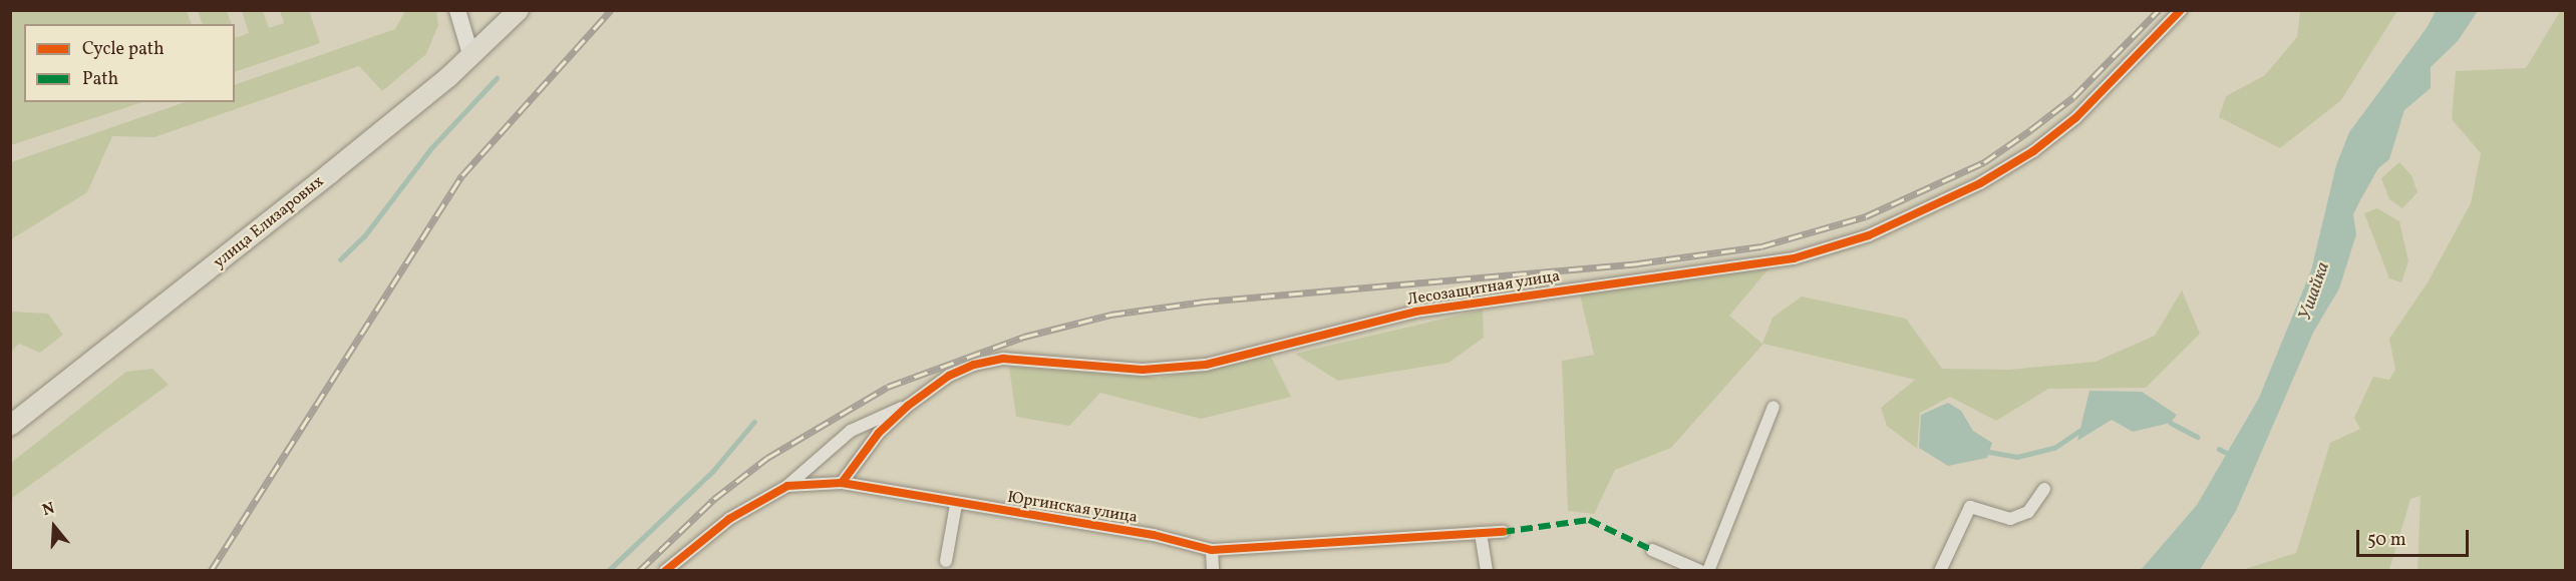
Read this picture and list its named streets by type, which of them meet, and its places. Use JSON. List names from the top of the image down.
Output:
{
  "streets": {
    "main road": ["улица Елизаровых"],
    "street": ["Лесозащитная улица", "Юргинская улица"]
  },
  "crossings": [
    ["Лесозащитная улица", "Юргинская улица"]
  ],
  "water": ["Ушайка"],
  "legend": ["Cycle path", "Path"],
  "scale_bar": "50 m",
  "north": "top"
}
